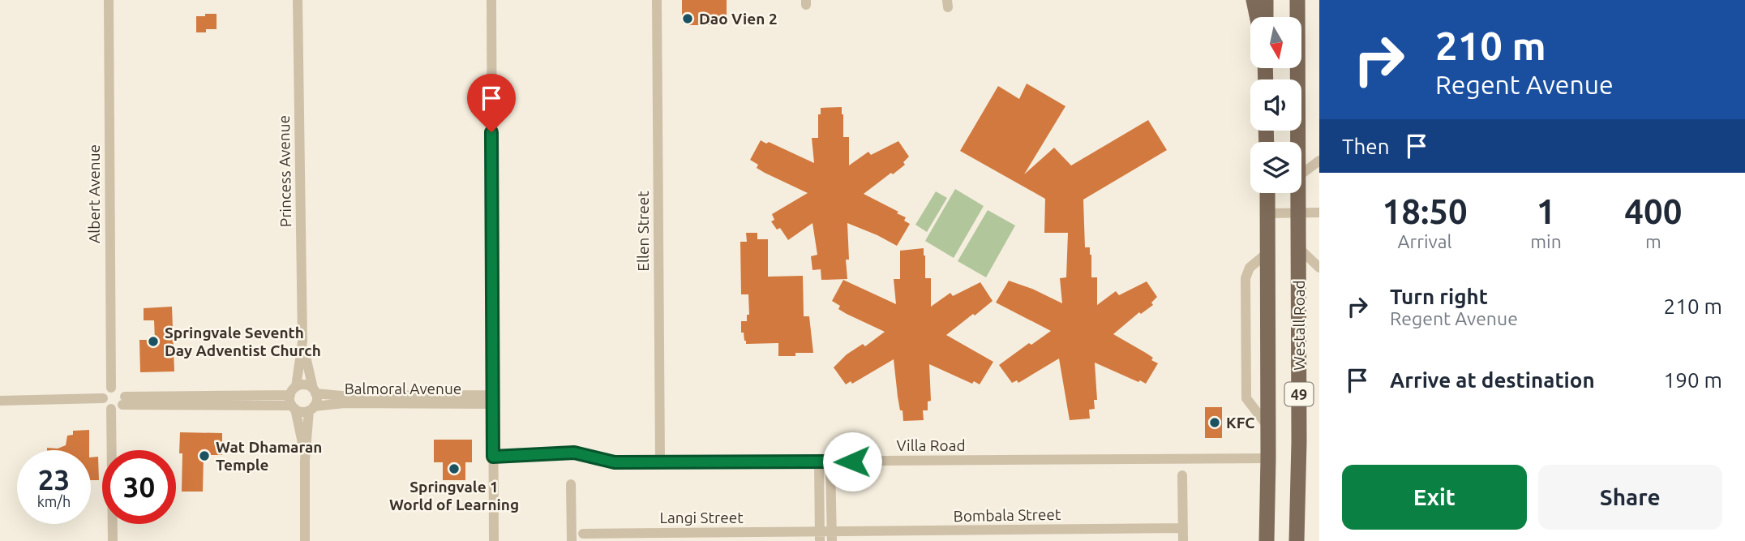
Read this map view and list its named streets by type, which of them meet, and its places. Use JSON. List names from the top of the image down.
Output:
{
  "streets": {
    "main road": ["Westall Road", "49"],
    "street": [
      "Princess Avenue",
      "Albert Avenue",
      "Ellen Street",
      "Balmoral Avenue",
      "Villa Road",
      "Bombala Street",
      "Langi Street"
    ]
  },
  "crossings": [
    ["Princess Avenue", "Balmoral Avenue"],
    ["Ellen Street", "Villa Road"],
    ["Westall Road", "Villa Road"],
    ["Bombala Street", "Langi Street"]
  ],
  "places": [
    "Dao Vien 2",
    "Springvale Seventh Day Adventist Church",
    "KFC",
    "Wat Dhamaran Temple",
    "Springvale 1 World of Learning"
  ],
  "north": "bottom",
  "page": {
    "turn": ["210 m", "Regent Avenue"],
    "then": "Then",
    "eta": [
      "18:50",
      "Arrival",
      "1",
      "min",
      "400",
      "m"
    ],
    "list": [
      {
        "name": "Turn right",
        "note": "Regent Avenue",
        "value": "210 m"
      },
      {
        "name": "Arrive at destination",
        "value": "190 m"
      }
    ],
    "speed": "23 km/h",
    "limit": "30",
    "buttons": ["Exit", "Share"]
  }
}
